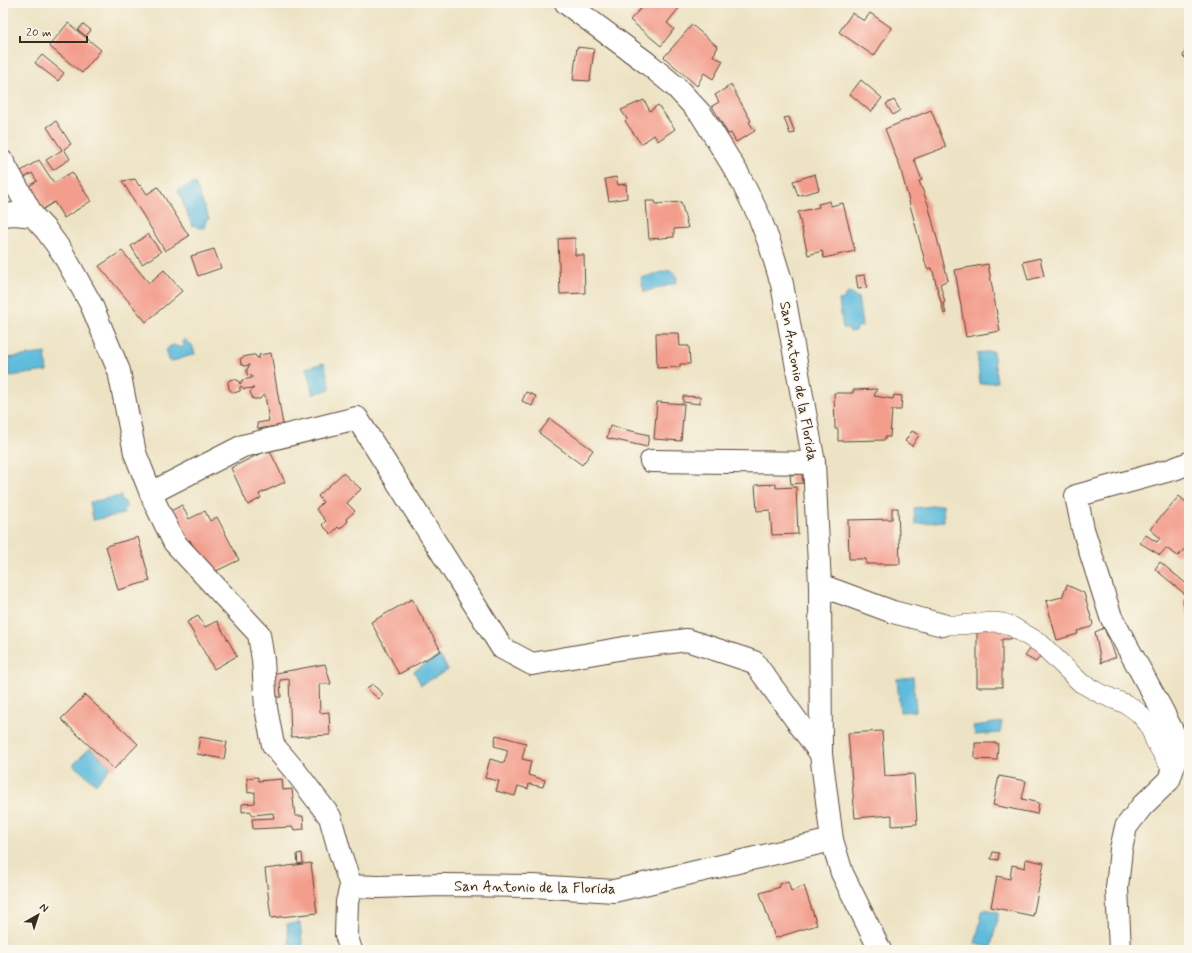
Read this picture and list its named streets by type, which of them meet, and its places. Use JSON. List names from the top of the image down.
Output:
{
  "streets": {
    "street": ["San Antonio de la Florida"]
  },
  "scale_bar": "20 m",
  "north": "top right"
}
